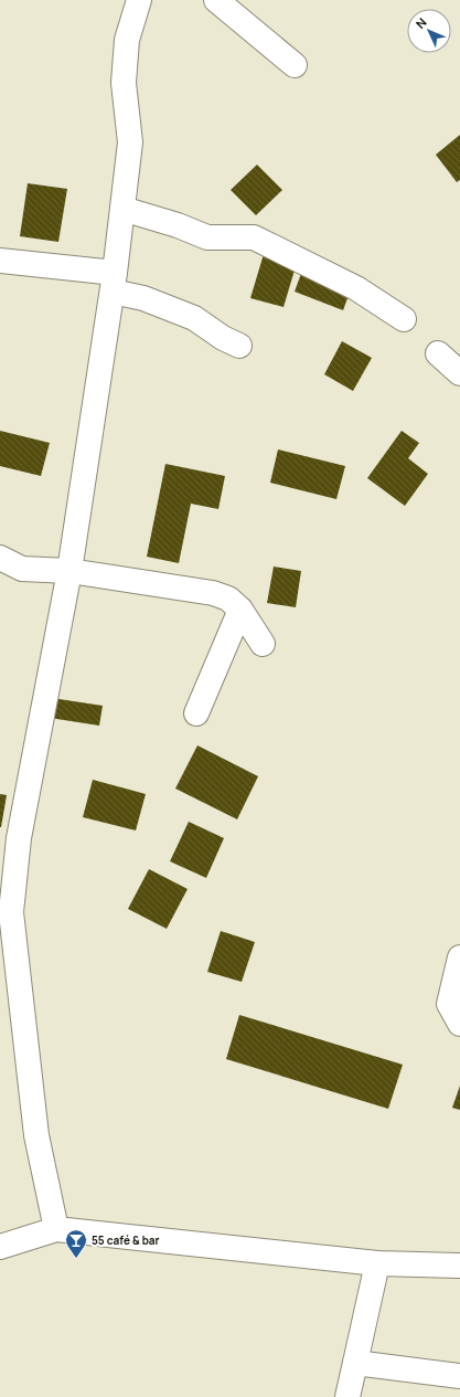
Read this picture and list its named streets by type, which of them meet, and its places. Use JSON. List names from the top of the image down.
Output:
{
  "places": {
    "bar": ["55 café & bar"]
  },
  "north": "top left"
}
